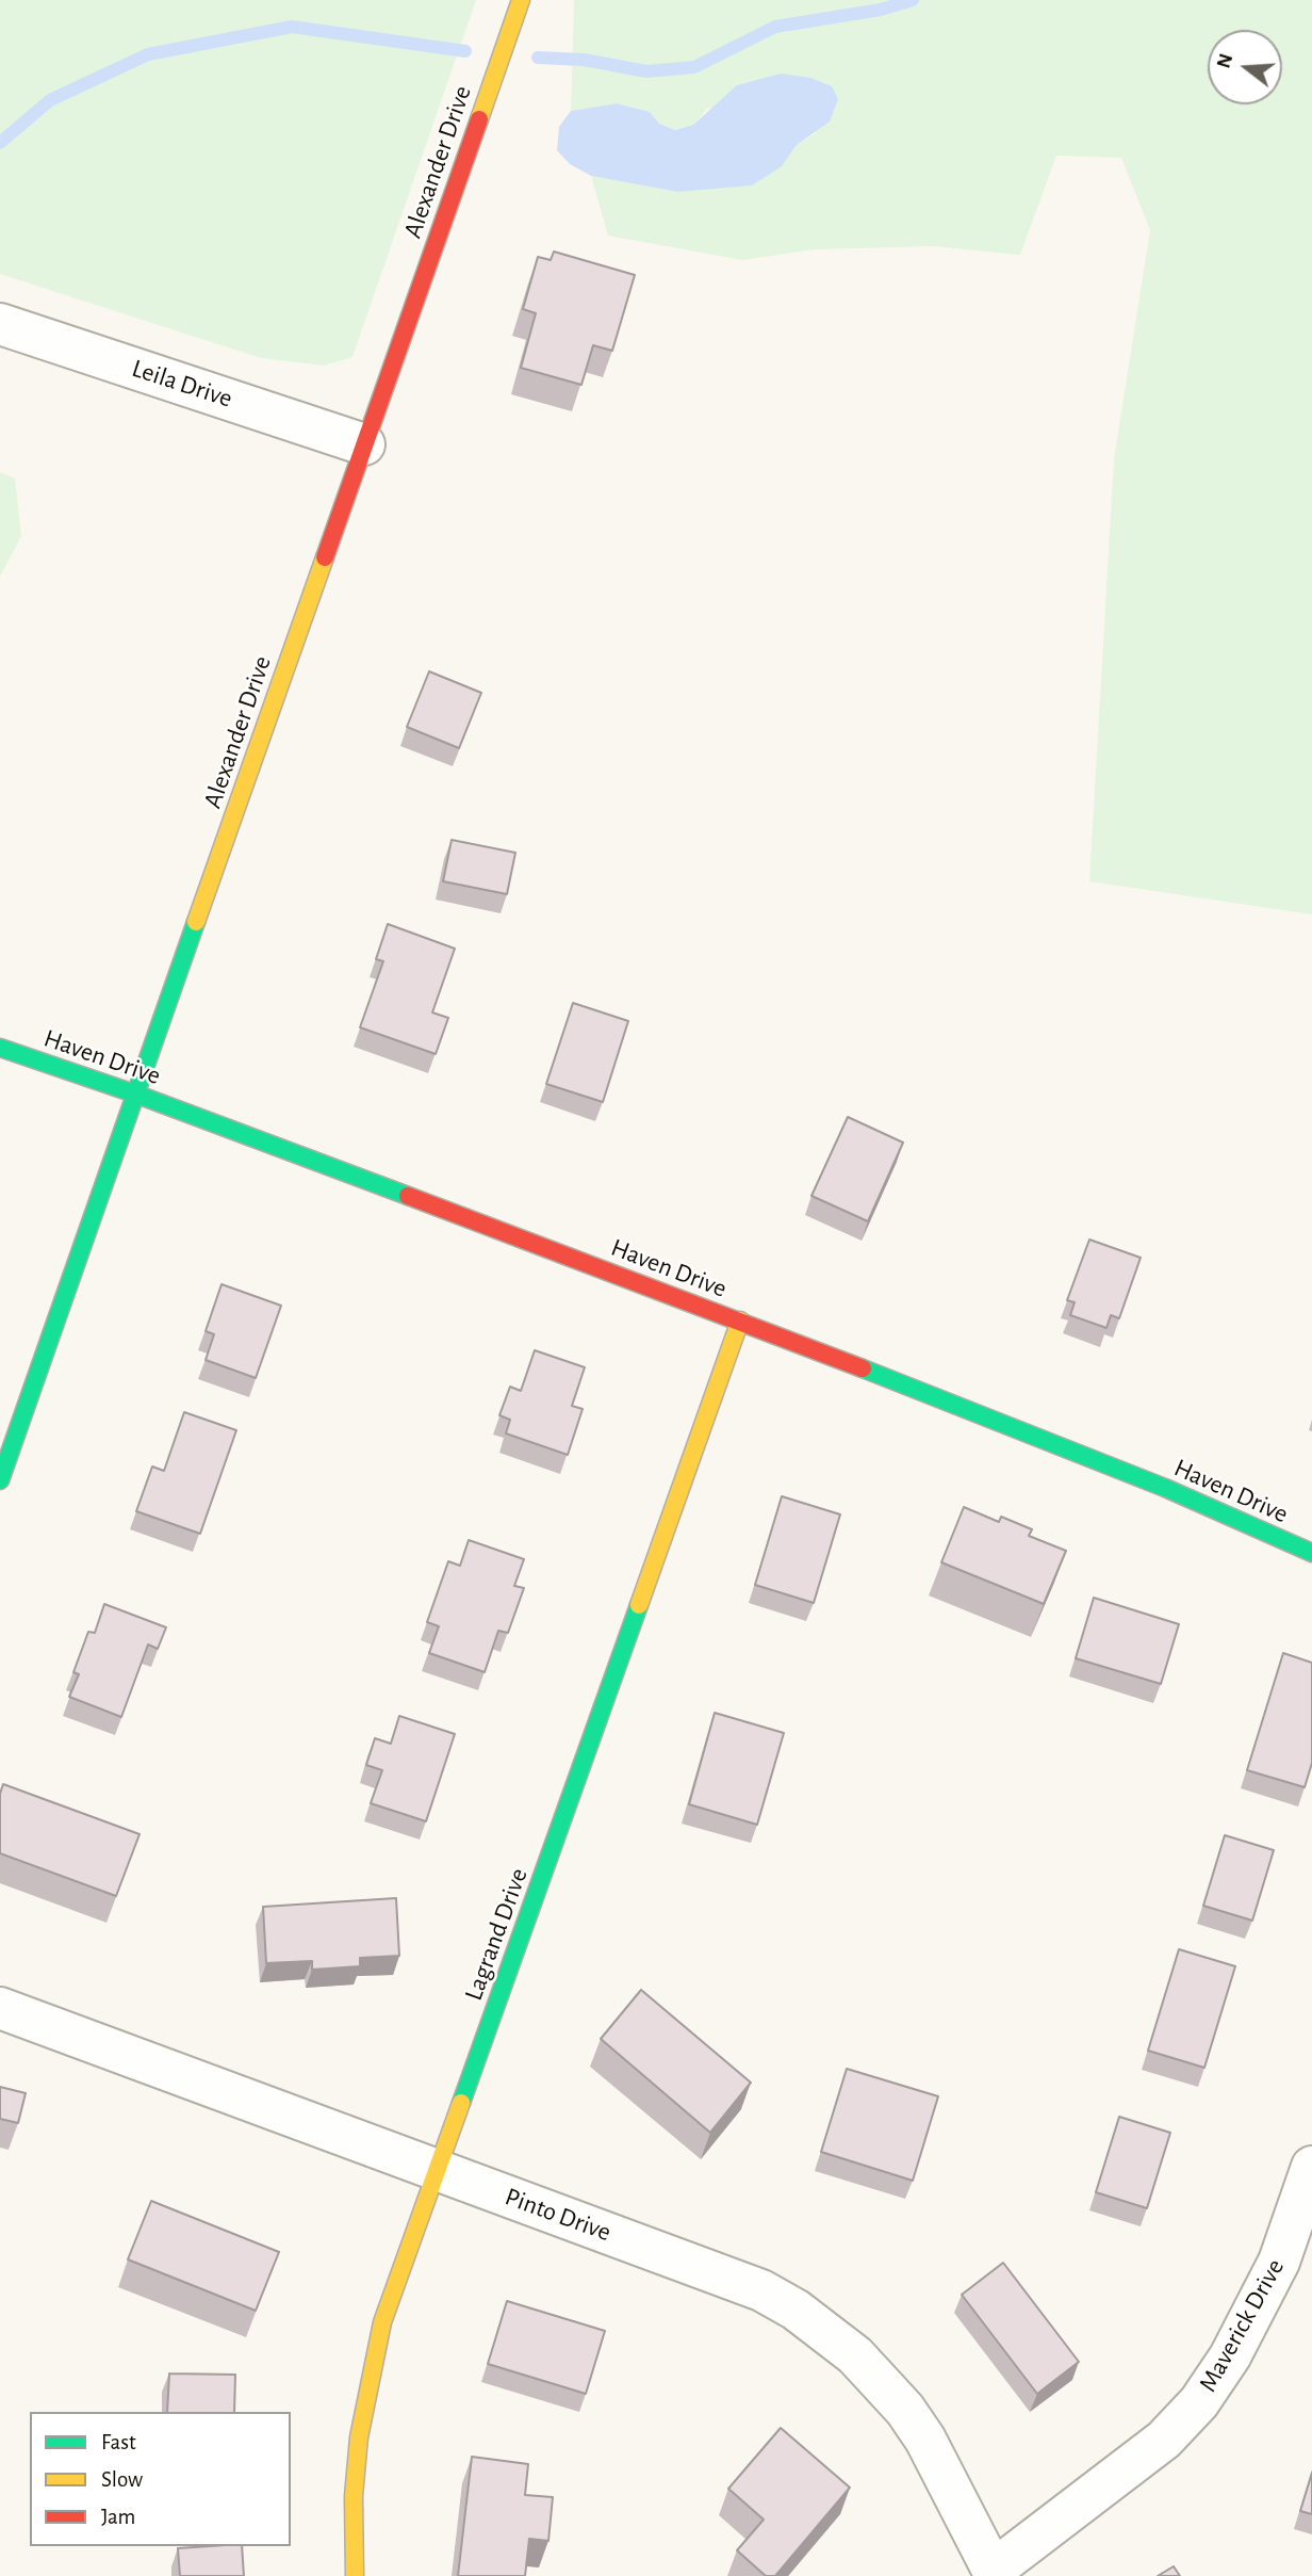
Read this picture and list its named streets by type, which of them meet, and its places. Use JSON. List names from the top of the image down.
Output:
{
  "streets": {
    "street": [
      "Alexander Drive",
      "Leila Drive",
      "Haven Drive",
      "Lagrand Drive",
      "Pinto Drive",
      "Maverick Drive"
    ]
  },
  "crossings": [
    ["Alexander Drive", "Leila Drive"],
    ["Alexander Drive", "Haven Drive"],
    ["Haven Drive", "Lagrand Drive"],
    ["Lagrand Drive", "Pinto Drive"],
    ["Pinto Drive", "Maverick Drive"]
  ],
  "legend": ["Fast", "Slow", "Jam"],
  "north": "left"
}
